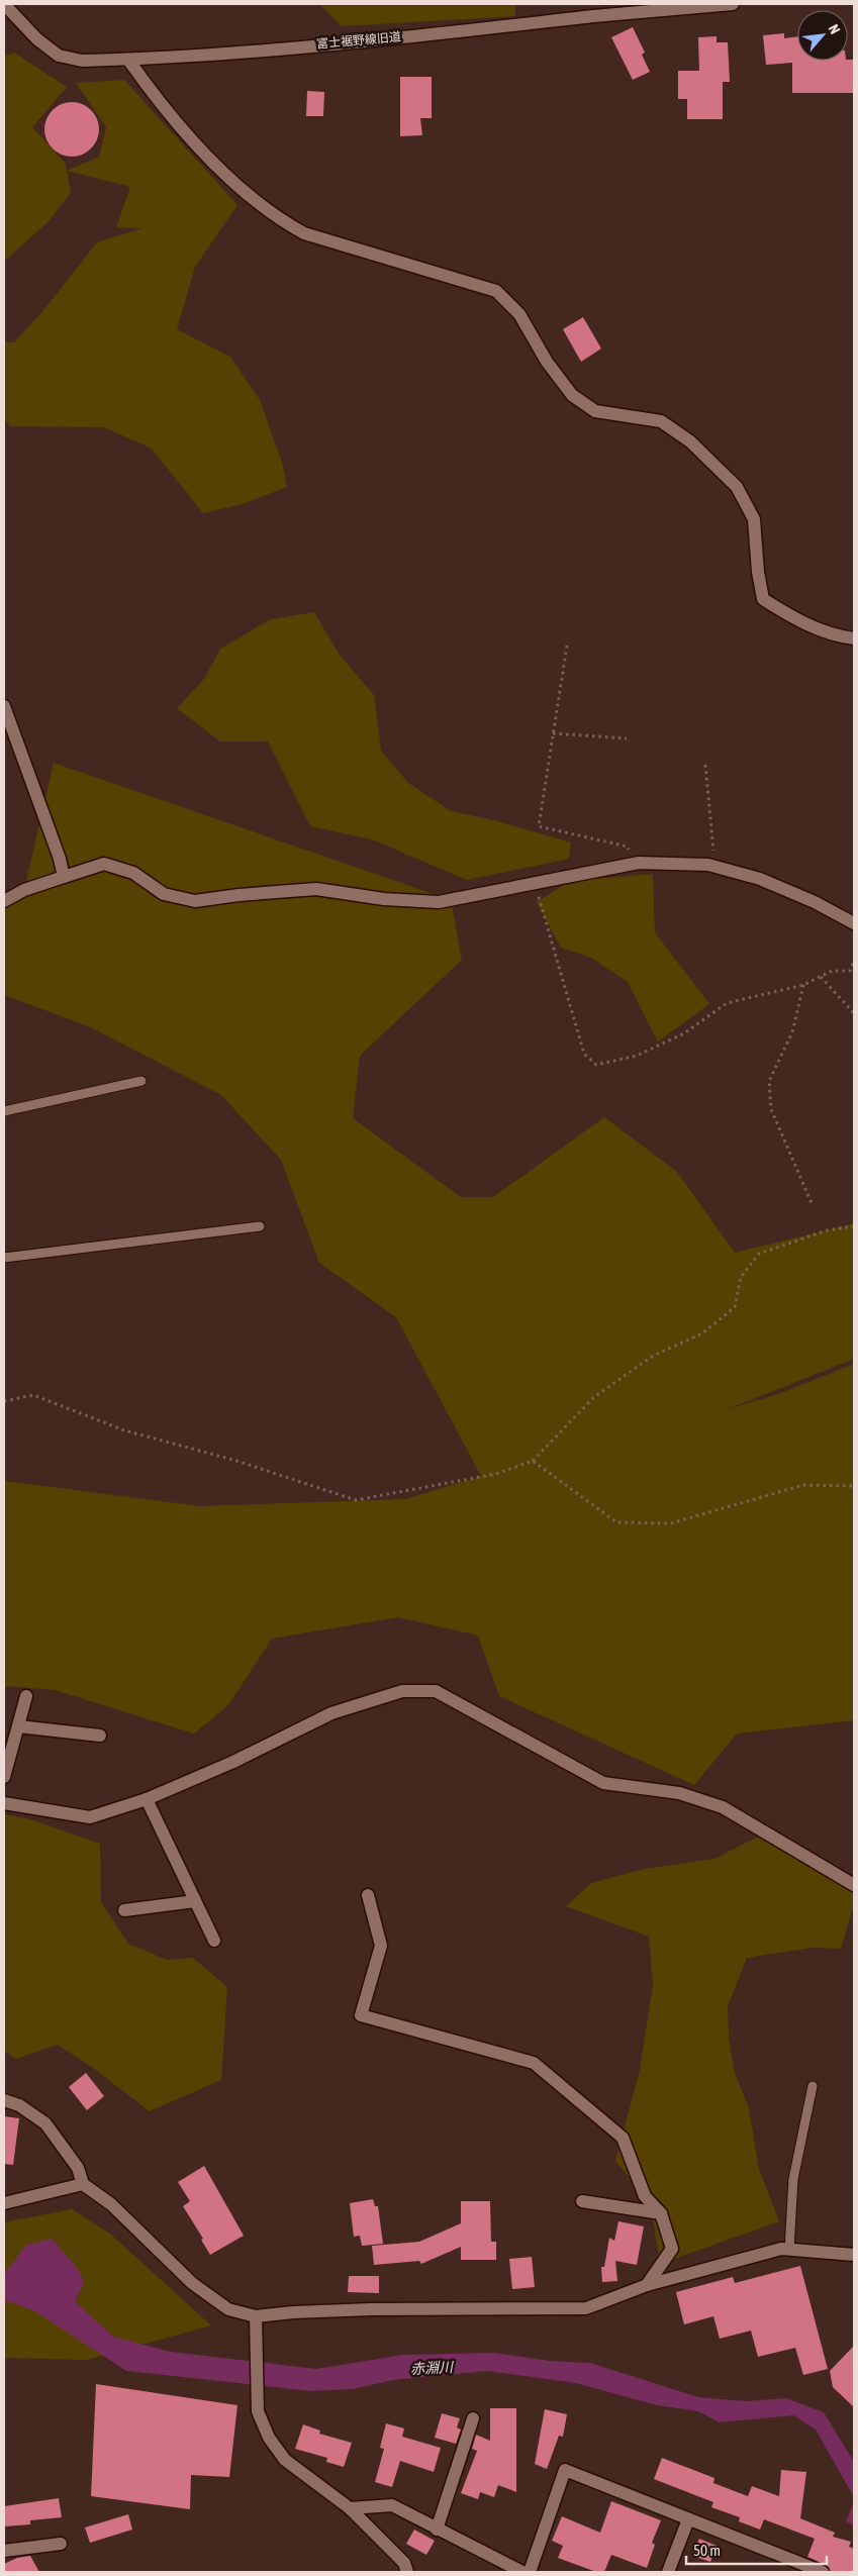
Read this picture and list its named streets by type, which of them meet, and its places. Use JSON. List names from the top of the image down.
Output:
{
  "streets": {
    "street": ["富士裾野線旧道"]
  },
  "water": ["赤淵川"],
  "scale_bar": "50 m",
  "north": "top right"
}
